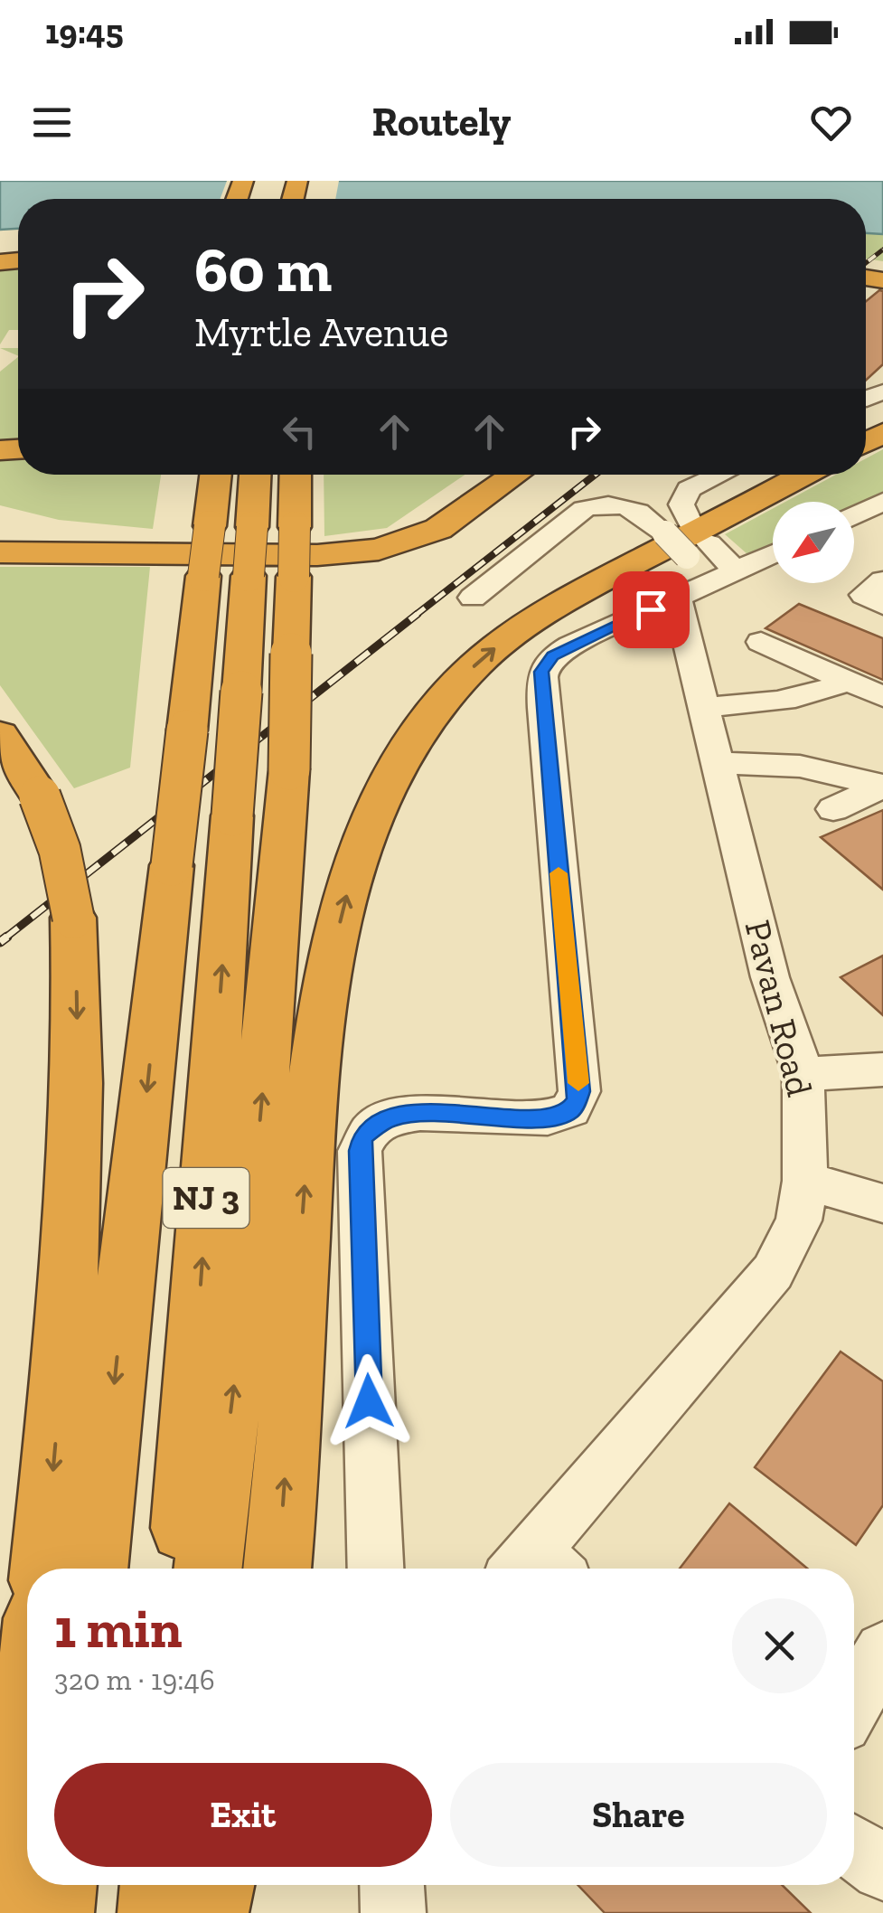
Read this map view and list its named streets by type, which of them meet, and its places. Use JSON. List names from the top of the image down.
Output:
{
  "streets": {
    "highway": ["NJ 3"],
    "street": ["Pavan Road"]
  },
  "north": "bottom left",
  "page": {
    "status": "19:45",
    "header": "Routely",
    "turn": ["60 m", "Myrtle Avenue"],
    "heading": ["1 min", "320 m · 19:46"],
    "buttons": ["Exit", "Share"]
  }
}
